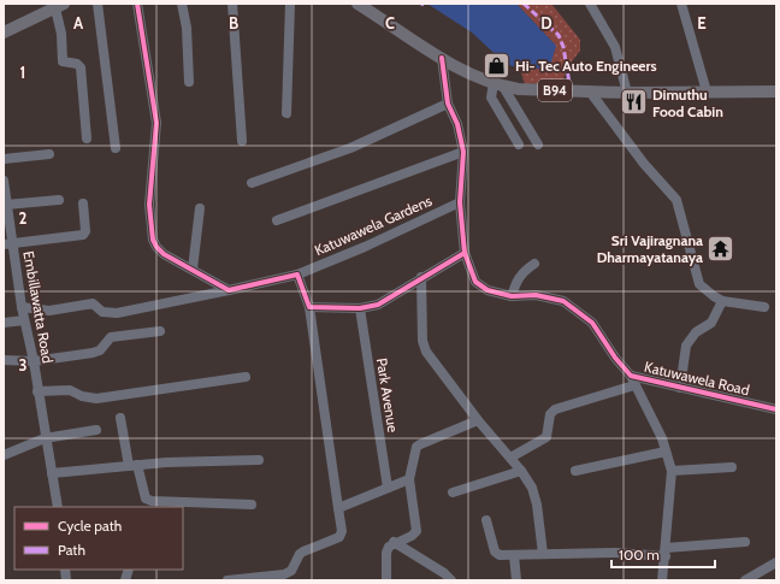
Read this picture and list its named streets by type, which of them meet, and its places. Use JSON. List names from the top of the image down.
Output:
{
  "streets": {
    "main road": ["B94"],
    "street": [
      "Katuwawela Gardens",
      "Embillawatta Road",
      "Katuwawela Road",
      "Park Avenue"
    ]
  },
  "crossings": [
    ["B94", "Katuwawela Road"],
    ["Katuwawela Gardens", "Embillawatta Road"],
    ["Katuwawela Gardens", "Katuwawela Road"]
  ],
  "places": {
    "shop": ["Hi- Tec Auto Engineers"],
    "restaurant": ["Dimuthu Food Cabin"],
    "temple": ["Sri Vajiragnana Dharmayatanaya"]
  },
  "legend": ["Cycle path", "Path"],
  "scale_bar": "100 m",
  "grid": {
    "columns": [
      "A",
      "B",
      "C",
      "D",
      "E"
    ],
    "rows": ["1", "2", "3"]
  }
}
